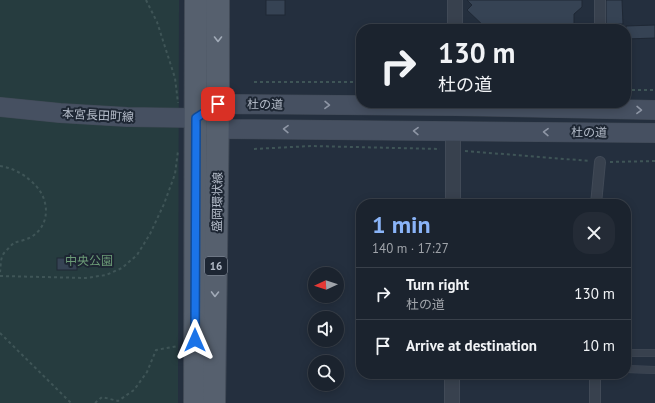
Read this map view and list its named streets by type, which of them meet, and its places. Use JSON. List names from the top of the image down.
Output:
{
  "streets": {
    "main road": [
      "杜の道",
      "本宮長田町線",
      "盛岡環状線",
      "16"
    ]
  },
  "crossings": [
    ["杜の道", "本宮長田町線"],
    ["杜の道", "盛岡環状線"],
    ["本宮長田町線", "盛岡環状線"]
  ],
  "parks": ["中央公園"],
  "north": "left",
  "page": {
    "turn": ["130 m", "杜の道"],
    "heading": ["1 min", "140 m · 17:27"],
    "list": [
      {
        "name": "Turn right",
        "note": "杜の道",
        "value": "130 m"
      },
      {
        "name": "Arrive at destination",
        "value": "10 m"
      }
    ]
  }
}
